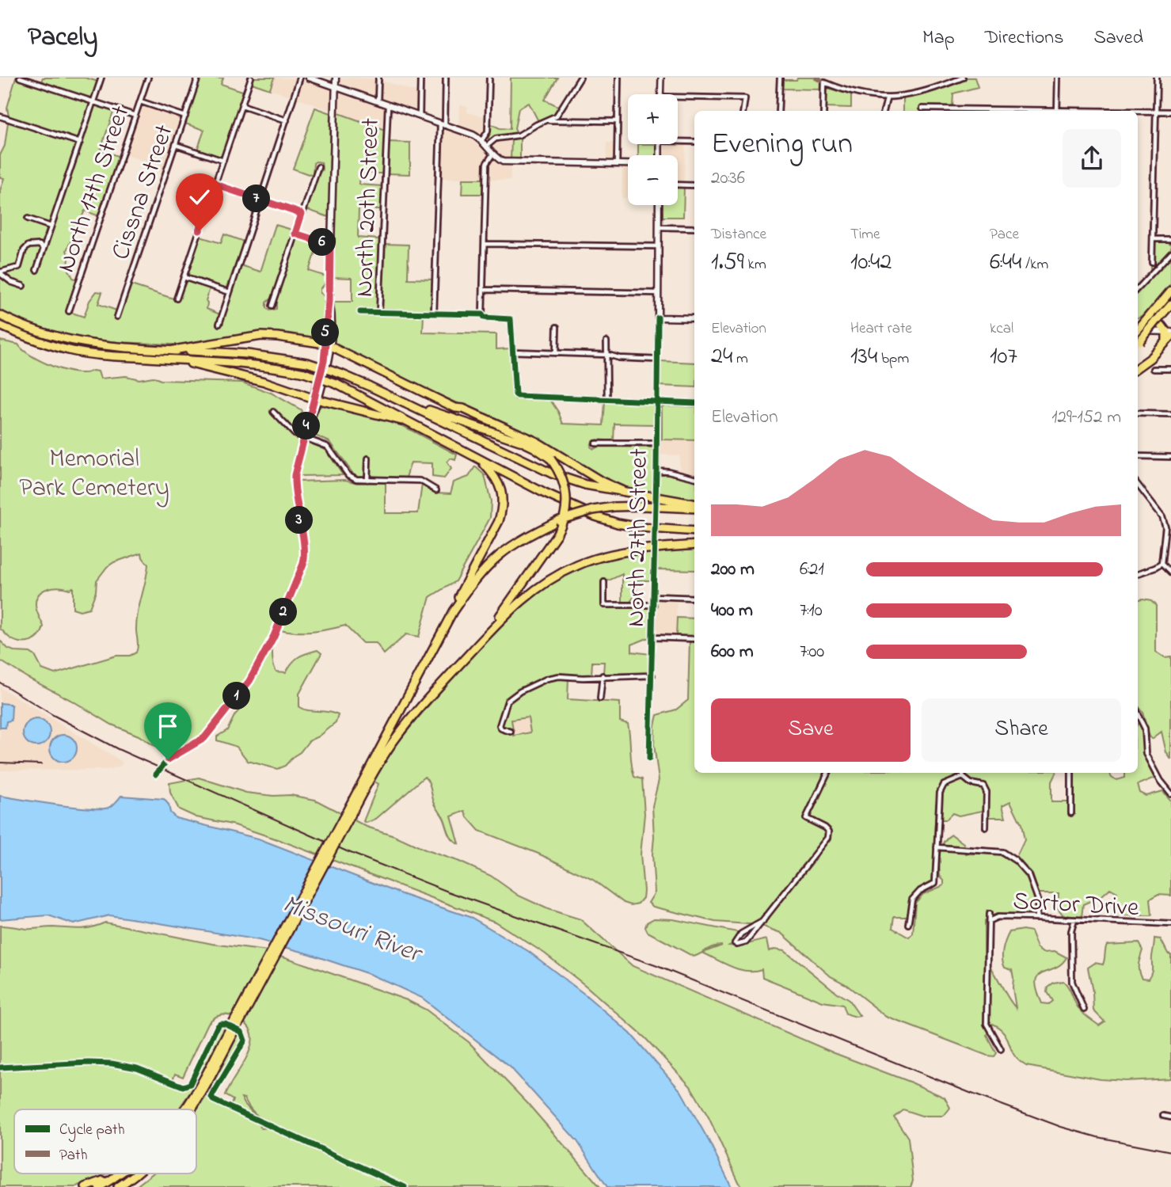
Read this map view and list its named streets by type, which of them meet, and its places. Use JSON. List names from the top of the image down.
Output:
{
  "streets": {
    "main road": ["North 27th Street"],
    "street": [
      "North 17th Street",
      "Cissna Street",
      "North 20th Street",
      "Sortor Drive"
    ]
  },
  "water": ["Missouri River"],
  "parks": ["Memorial Park Cemetery"],
  "legend": ["Cycle path", "Path"],
  "page": {
    "header": "Pacely",
    "nav": ["Map", "Directions", "Saved"],
    "map_buttons": ["+", "−"],
    "heading": ["Evening run", "20:36"],
    "pins": [
      "7",
      "6",
      "5",
      "4",
      "3",
      "2",
      "1"
    ],
    "stats": [
      ["Distance", "1.59 km"],
      ["Time", "10:42"],
      ["Pace", "6:44 /km"],
      ["Elevation", "24 m"],
      ["Heart rate", "134 bpm"],
      ["kcal", "107"]
    ],
    "chart": ["Elevation", "129–152 m"],
    "list": [
      {
        "name": "200 m",
        "note": "6:21"
      },
      {
        "name": "400 m",
        "note": "7:10"
      },
      {
        "name": "600 m",
        "note": "7:00"
      }
    ],
    "buttons": ["Save", "Share"]
  }
}
